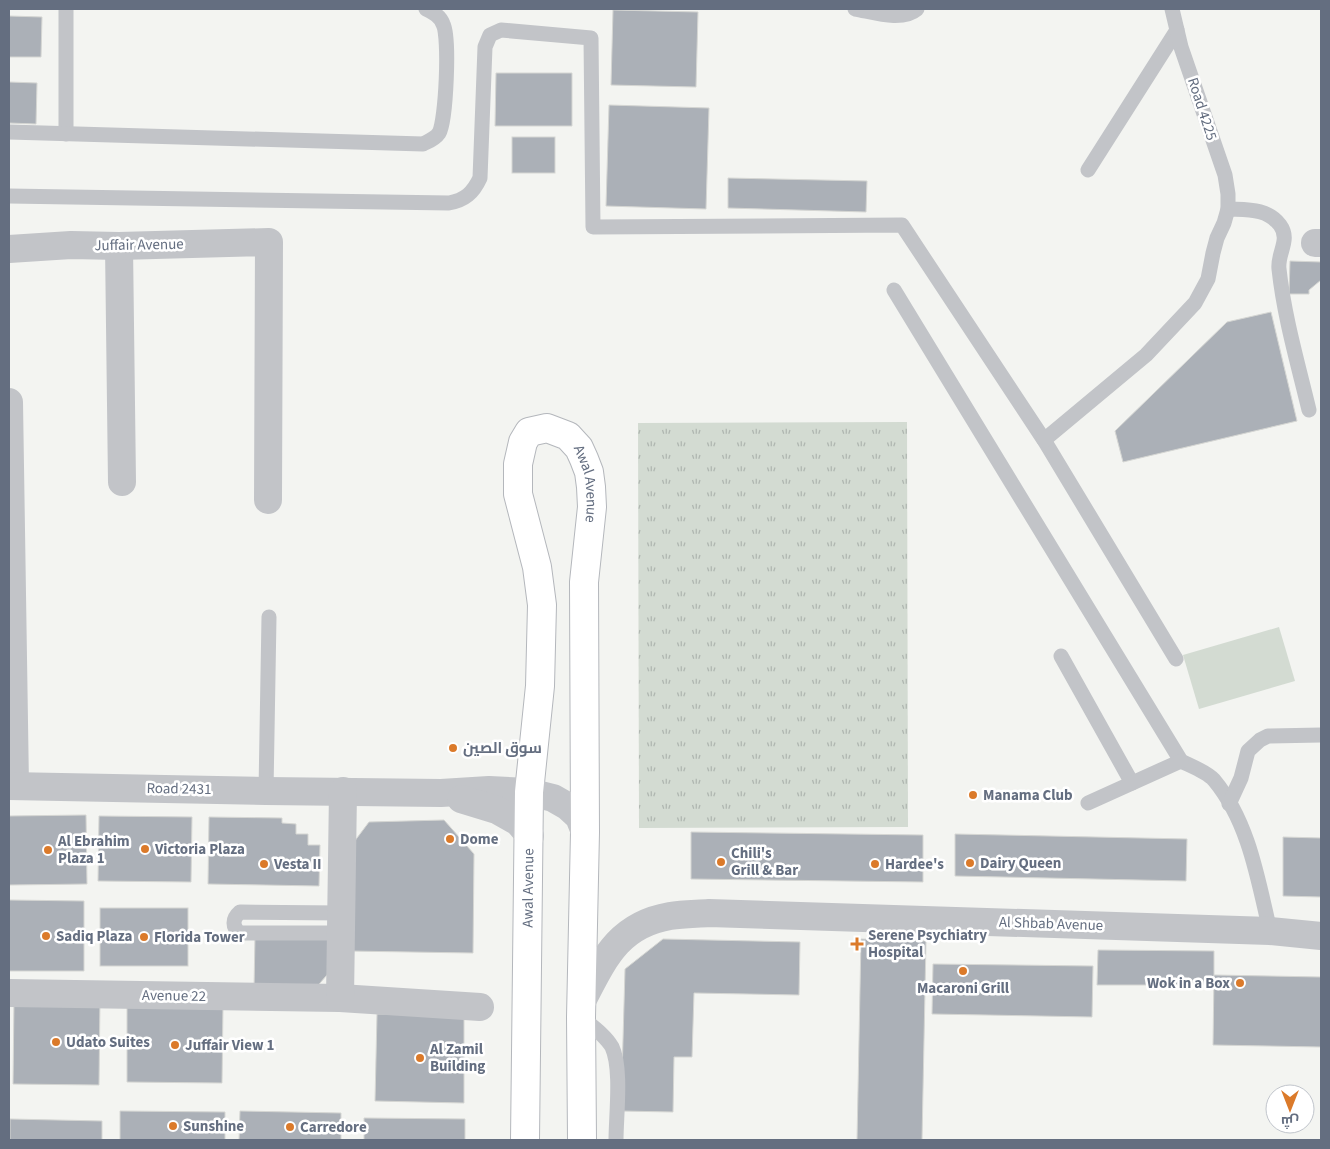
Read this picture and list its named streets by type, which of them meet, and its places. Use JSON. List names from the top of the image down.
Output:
{
  "streets": {
    "main road": ["Awal Avenue"],
    "street": [
      "Juffair Avenue",
      "Road 2431",
      "Al Shbab Avenue",
      "Avenue 22"
    ],
    "lane": ["Road 4225"]
  },
  "crossings": [
    ["Awal Avenue", "Road 2431"],
    ["Awal Avenue", "Al Shbab Avenue"]
  ],
  "places": {
    "other": [
      "سوق الصين",
      "Manama Club",
      "Dome",
      "Victoria Plaza",
      "Al Ebrahim Plaza 1",
      "Chili's Grill & Bar",
      "Dairy Queen",
      "Vesta II",
      "Hardee's",
      "Sadiq Plaza",
      "Florida Tower",
      "Macaroni Grill",
      "Wok in a Box",
      "Udato Suites",
      "Juffair View 1",
      "Al Zamil Building",
      "Sunshine",
      "Carredore"
    ],
    "health": ["Serene Psychiatry Hospital"]
  },
  "north": "bottom"
}
